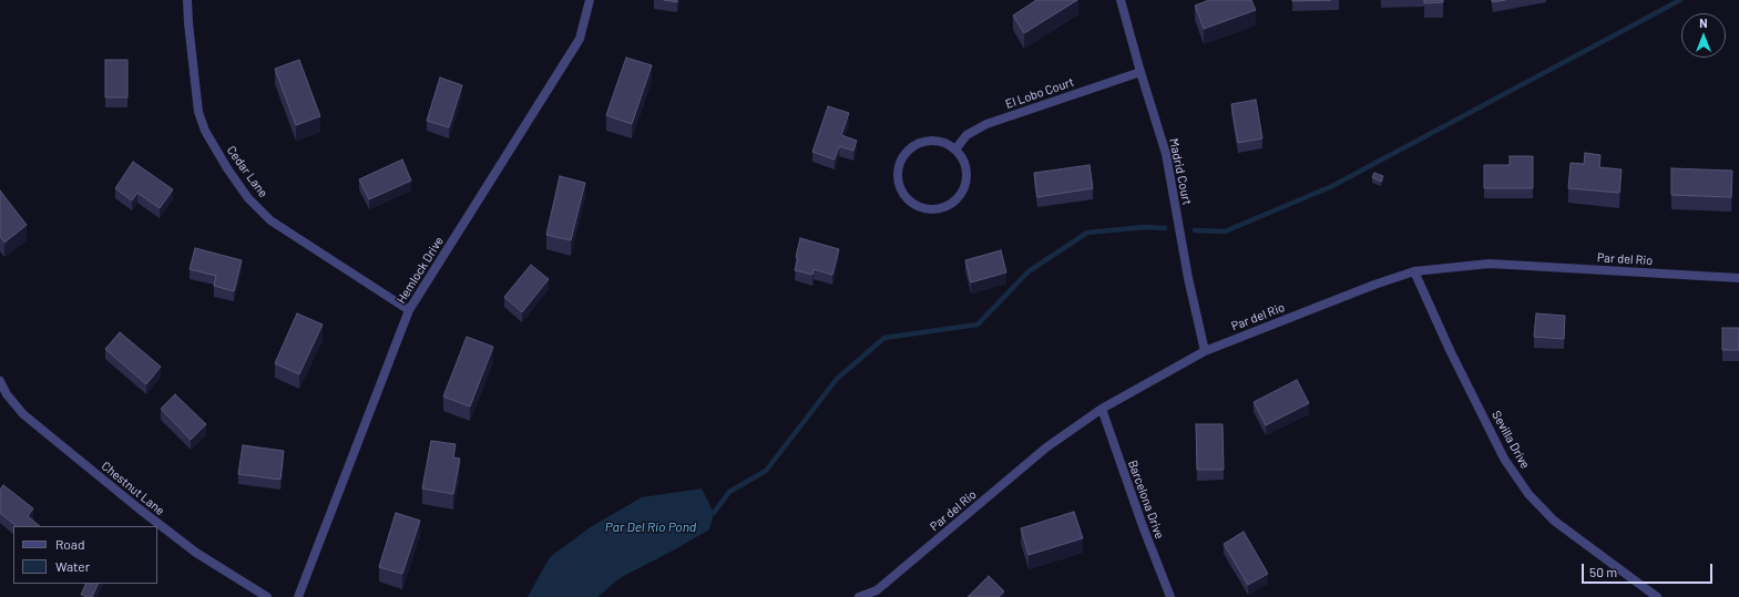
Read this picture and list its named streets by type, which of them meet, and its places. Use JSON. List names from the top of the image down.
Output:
{
  "streets": {
    "street": [
      "El Lobo Court",
      "Cedar Lane",
      "Madrid Court",
      "Par del Rio",
      "Hemlock Drive",
      "Sevilla Drive",
      "Chestnut Lane",
      "Barcelona Drive"
    ]
  },
  "crossings": [
    ["El Lobo Court", "Madrid Court"],
    ["Cedar Lane", "Hemlock Drive"],
    ["Madrid Court", "Par del Rio"],
    ["Par del Rio", "Sevilla Drive"],
    ["Par del Rio", "Barcelona Drive"]
  ],
  "water": ["Par Del Rio Pond"],
  "legend": ["Road", "Water"],
  "scale_bar": "50 m",
  "north": "top"
}
